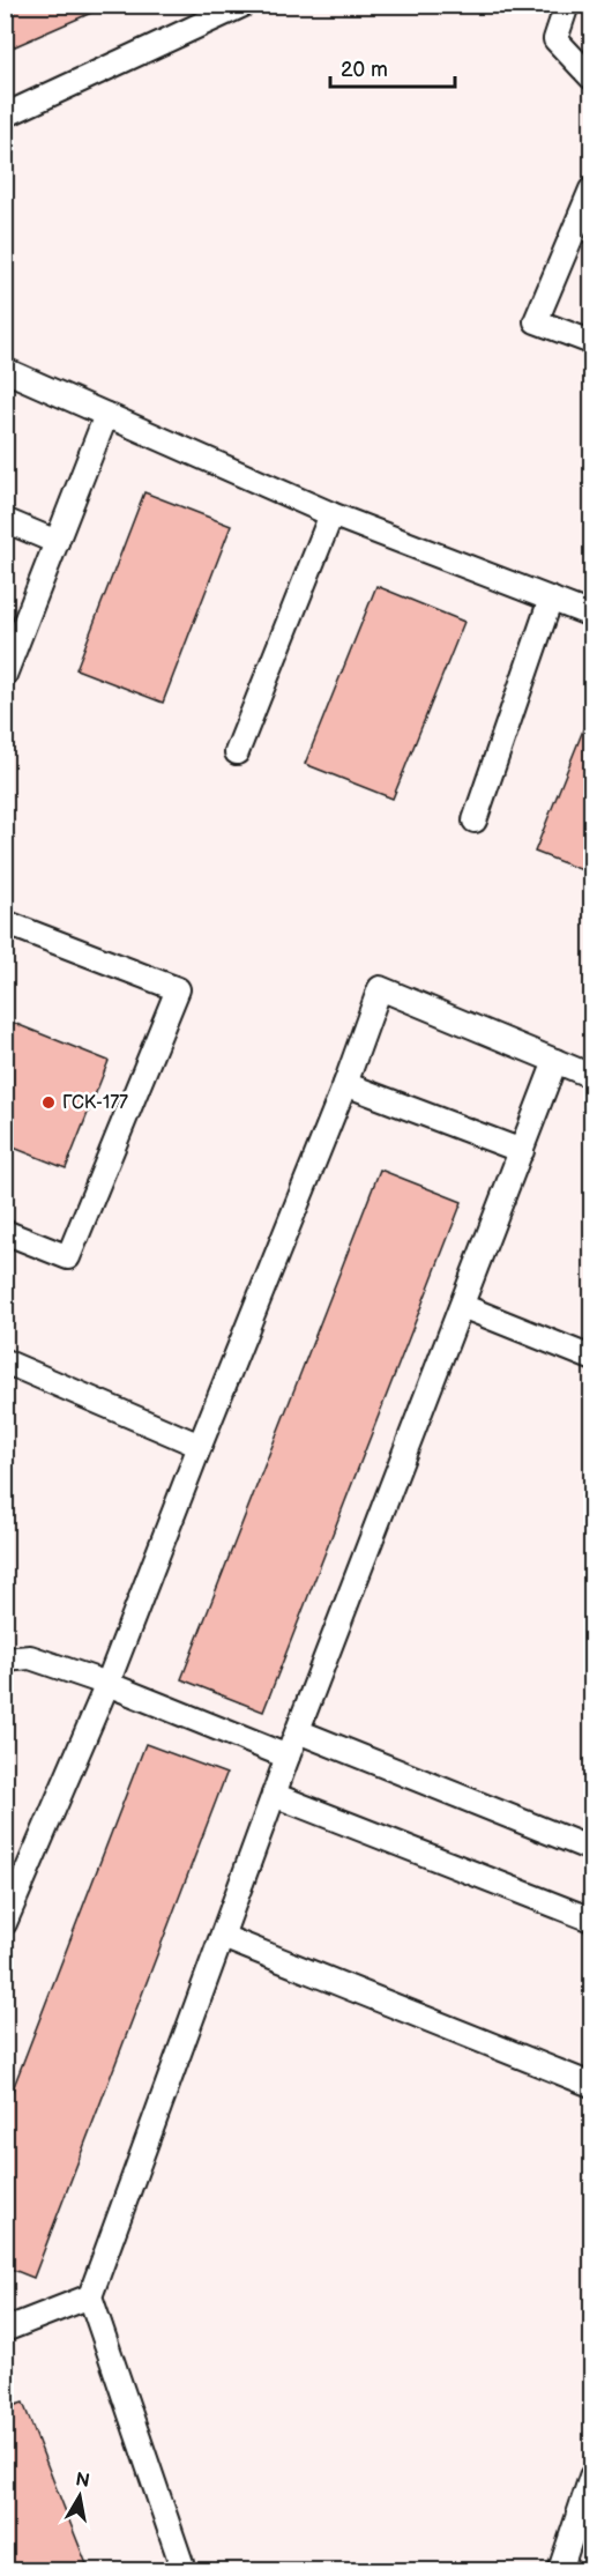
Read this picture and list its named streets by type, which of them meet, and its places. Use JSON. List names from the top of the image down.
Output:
{
  "places": ["ГСК-177"],
  "scale_bar": "20 m",
  "north": "top"
}
